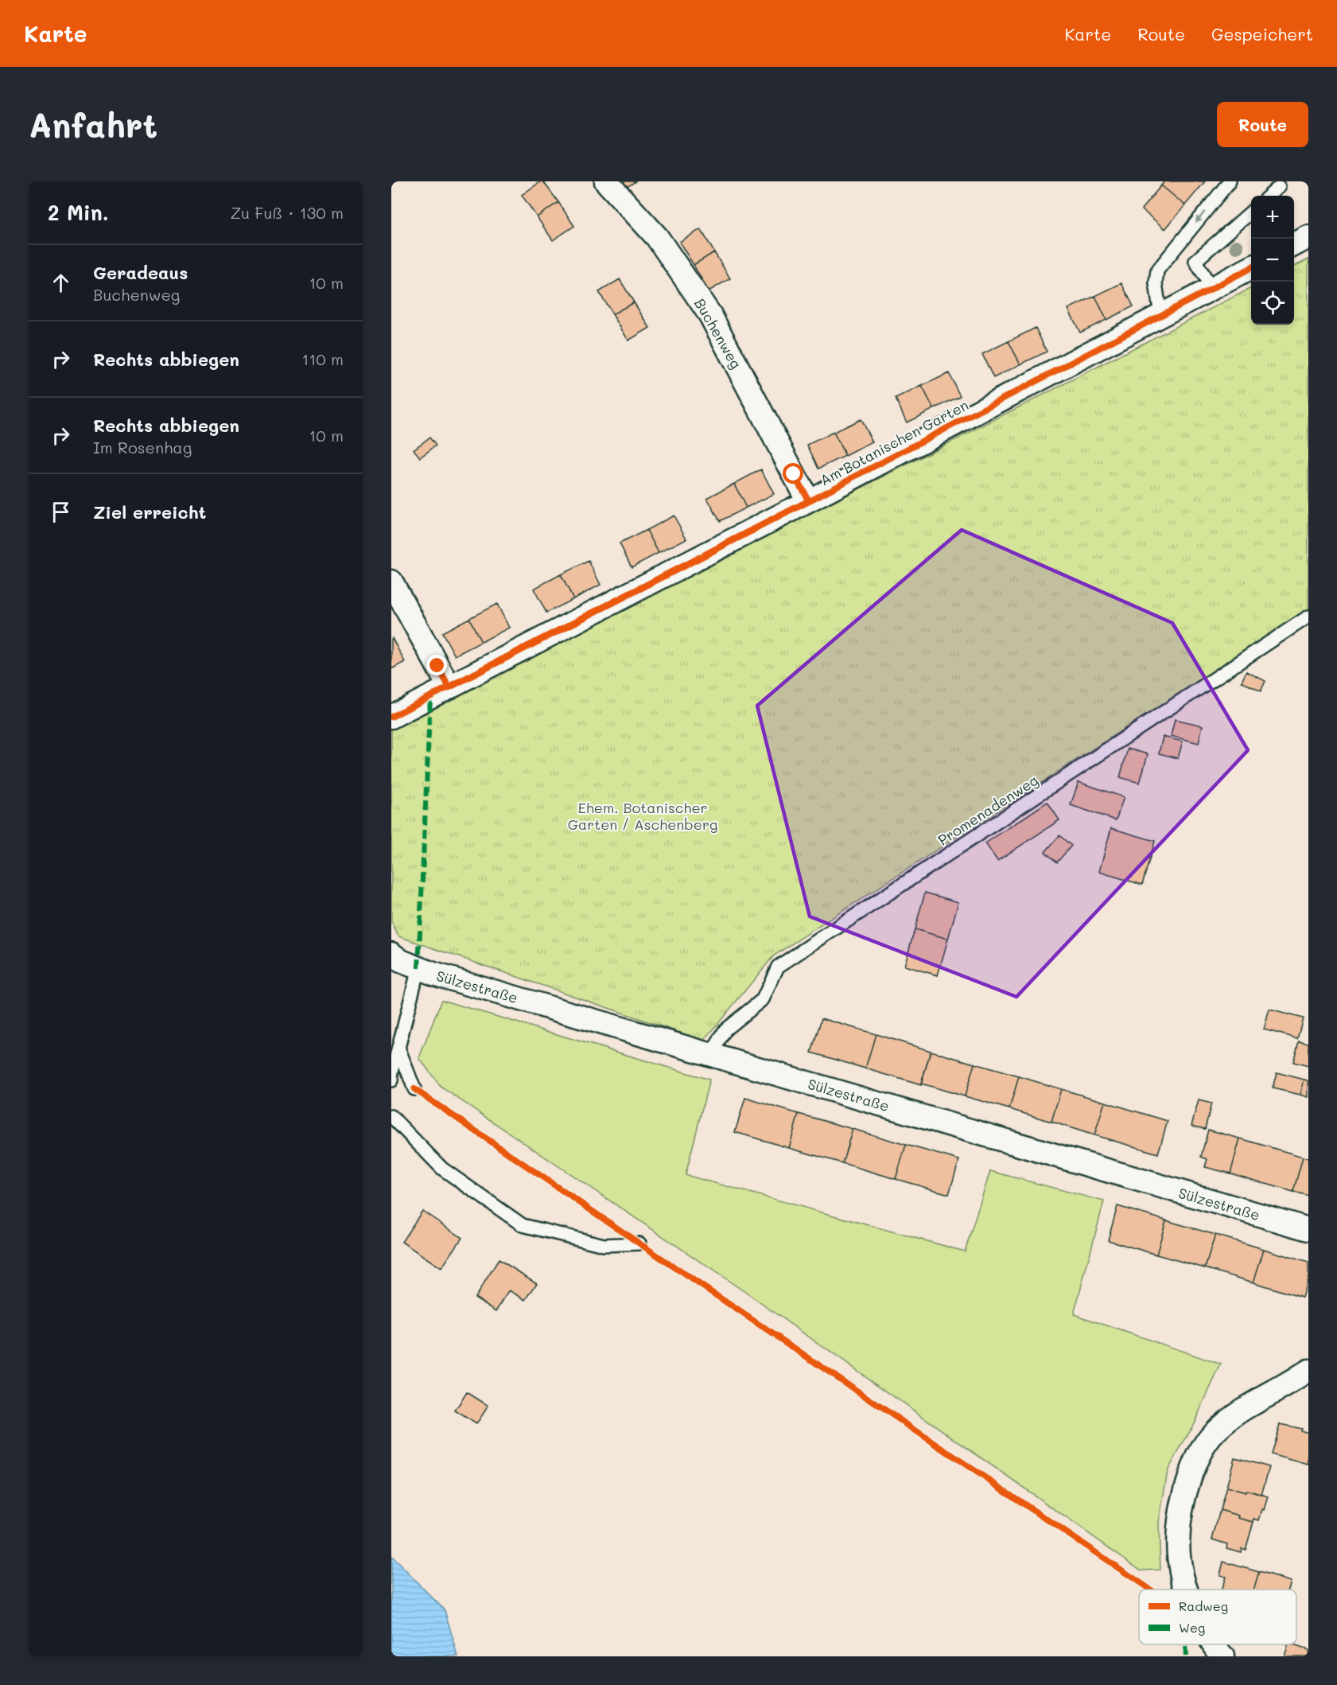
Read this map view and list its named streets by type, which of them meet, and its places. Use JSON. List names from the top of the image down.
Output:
{
  "streets": {
    "street": ["Buchenweg", "Am Botanischen Garten", "Sülzestraße"],
    "lane": ["Promenadenweg"]
  },
  "crossings": [
    ["Buchenweg", "Am Botanischen Garten"],
    ["Promenadenweg", "Sülzestraße"]
  ],
  "parks": ["Ehem. Botanischer Garten / Aschenberg"],
  "legend": ["Radweg", "Weg"],
  "page": {
    "header": "Karte",
    "nav": ["Karte", "Route", "Gespeichert"],
    "buttons": "Route",
    "title": "Anfahrt",
    "heading": ["2 Min.", "Zu Fuß · 130 m"],
    "map_buttons": ["+", "−"],
    "list": [
      ["Geradeaus", "Buchenweg", "10 m"],
      ["Rechts abbiegen", "110 m"],
      ["Rechts abbiegen", "Im Rosenhag", "10 m"],
      "Ziel erreicht"
    ]
  }
}
